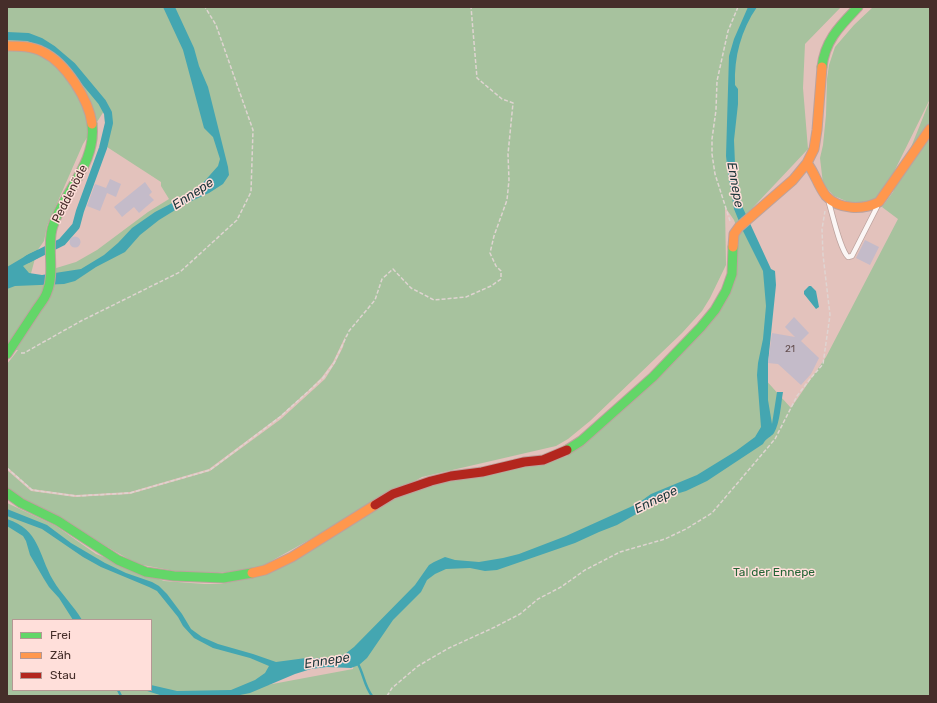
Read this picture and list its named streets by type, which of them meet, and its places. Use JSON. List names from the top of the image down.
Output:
{
  "streets": {
    "street": ["Peddenöde"]
  },
  "water": ["Ennepe"],
  "parks": ["Tal der Ennepe"],
  "house_numbers": ["21"],
  "legend": ["Frei", "Zäh", "Stau"]
}
